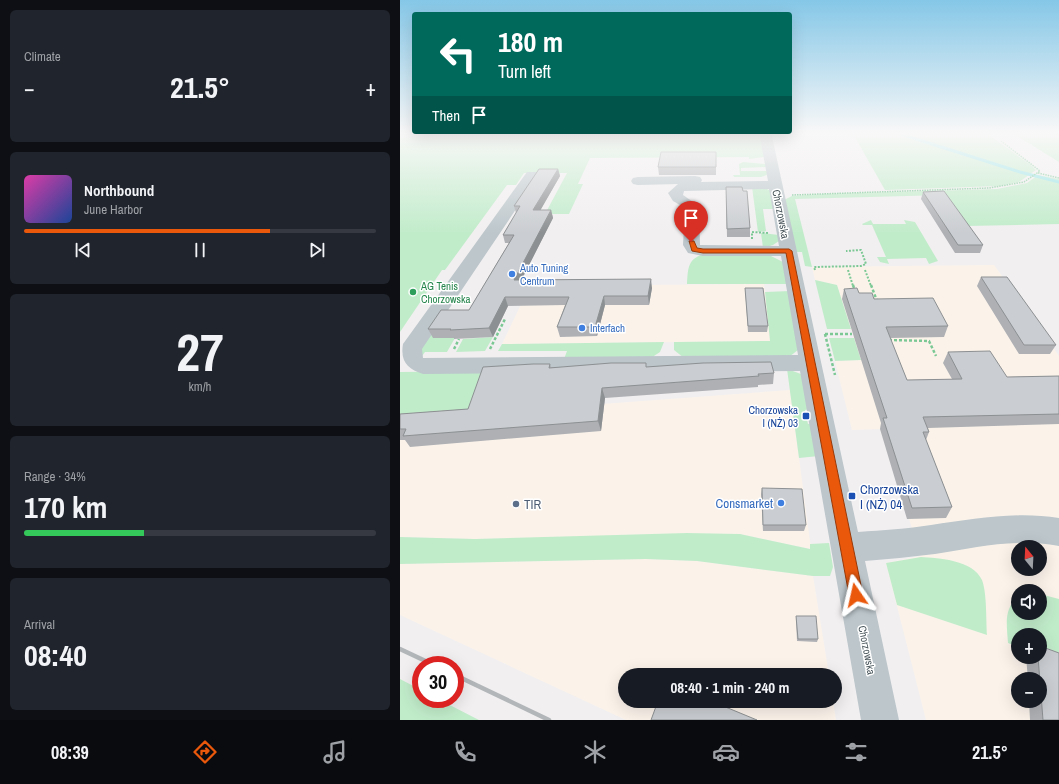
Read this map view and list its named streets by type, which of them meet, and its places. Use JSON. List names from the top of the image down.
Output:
{
  "streets": {
    "street": ["Chorzowska"]
  },
  "places": {
    "other": [
      "Auto Tuning Centrum",
      "AG Tenis Chorzowska",
      "Interfach",
      "Consmarket",
      "TIR"
    ],
    "transit": ["Chorzowska I (NŻ) 03", "Chorzowska I (NŻ) 04"]
  },
  "north": "top",
  "page": {
    "tile": [
      "Climate",
      ["27", "km/h"],
      ["Range · 34%", "170 km"],
      ["Arrival", "08:40"]
    ],
    "turn": ["180 m", "Turn left"],
    "heat": ["−", "21.5°", "+"],
    "then": "Then",
    "song": ["Northbound", "June Harbor"],
    "map_buttons": ["+", "−"],
    "limit": "30",
    "trip": "08:40 · 1 min · 240 m",
    "tabs": ["08:39", "21.5°"]
  }
}
